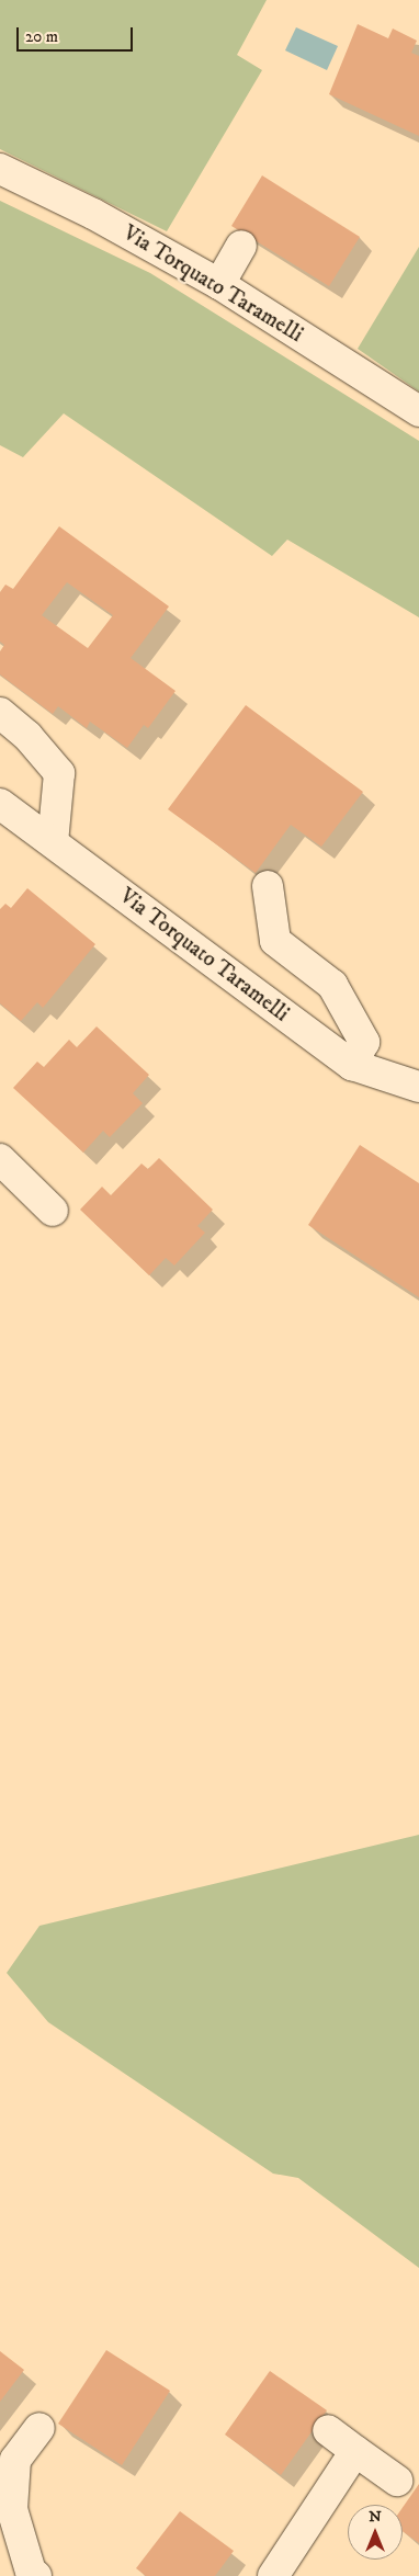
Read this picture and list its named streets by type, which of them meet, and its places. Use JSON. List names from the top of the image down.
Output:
{
  "streets": {
    "street": ["Via Torquato Taramelli"]
  },
  "scale_bar": "20 m",
  "north": "top"
}
